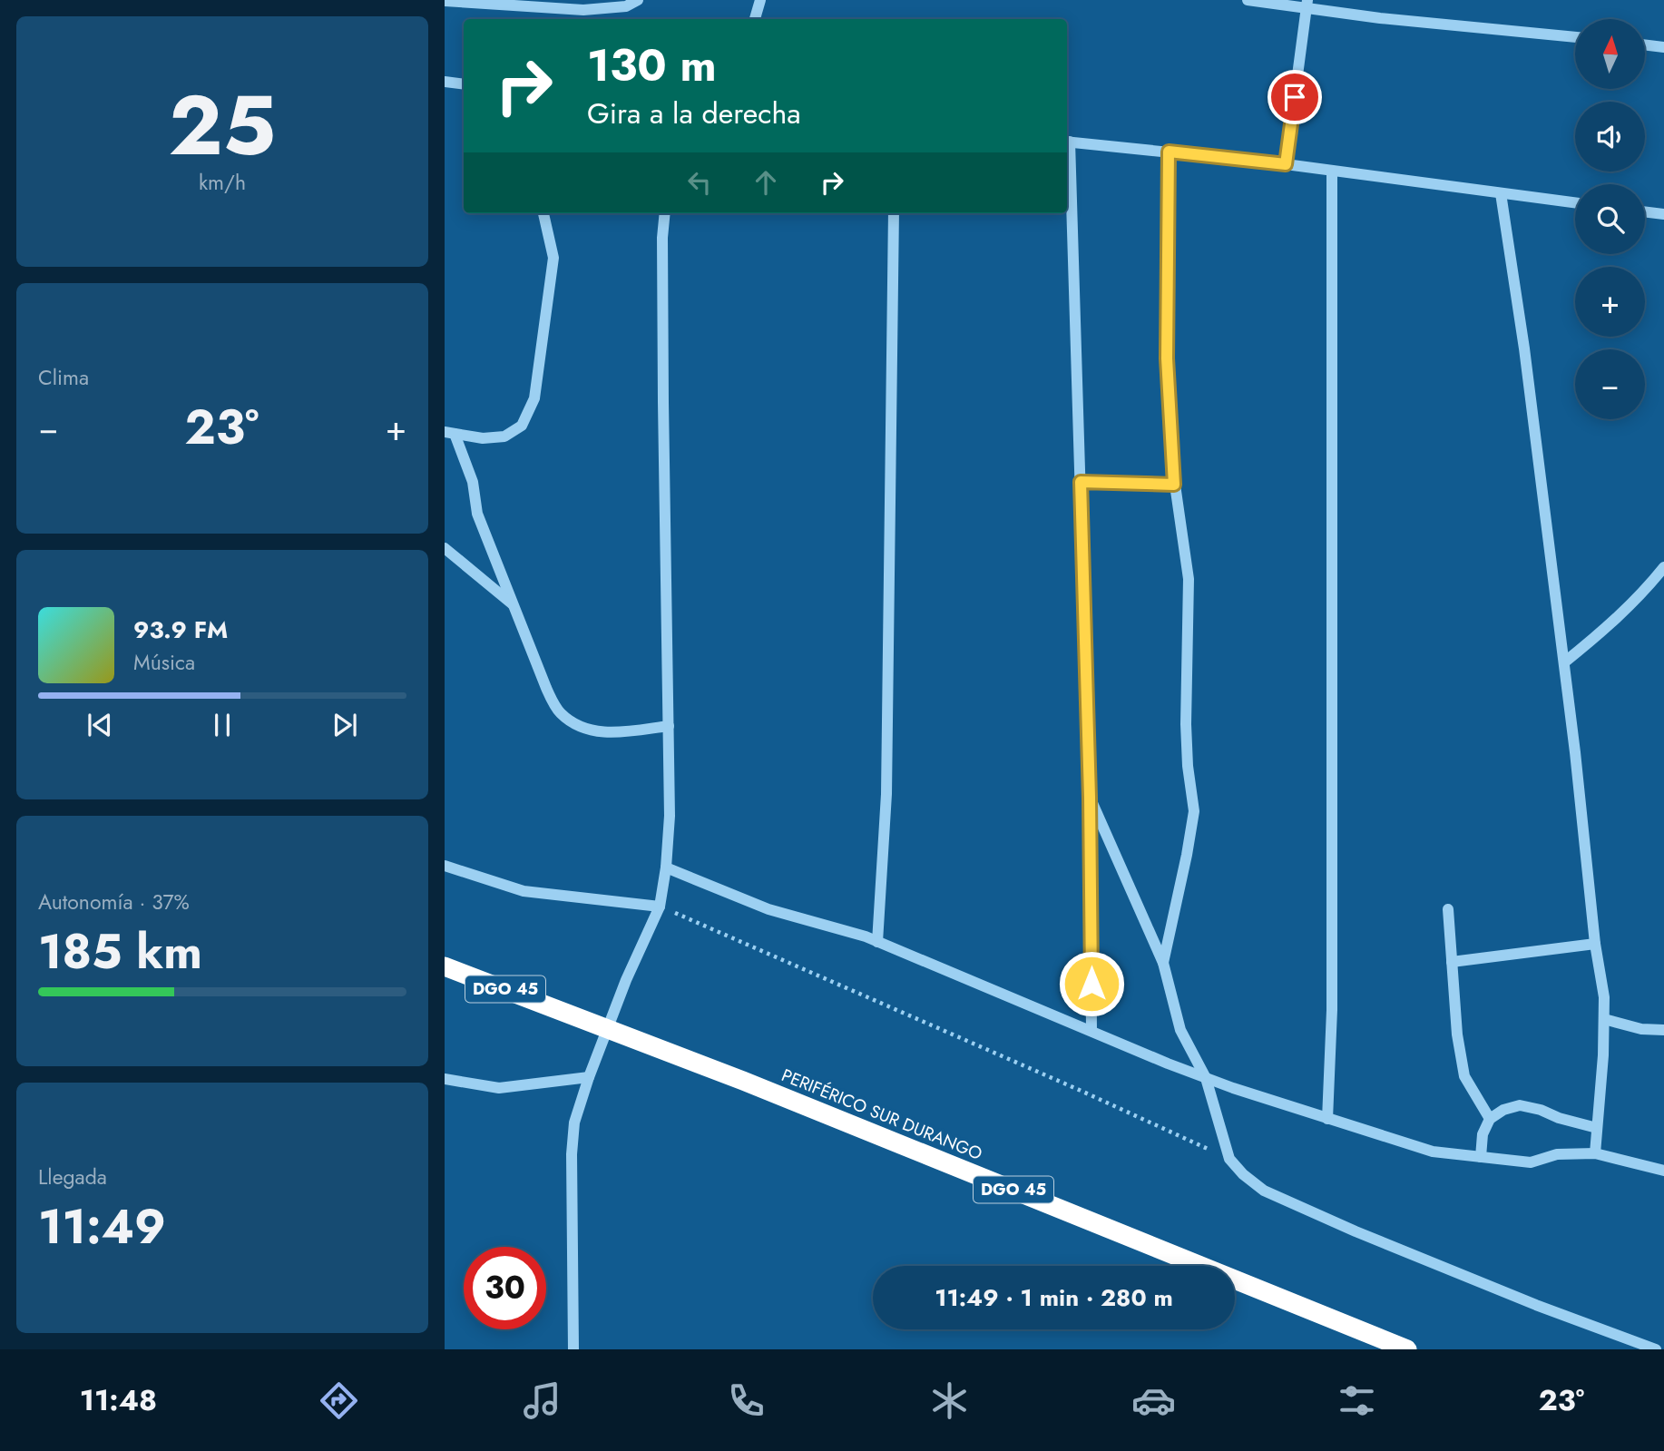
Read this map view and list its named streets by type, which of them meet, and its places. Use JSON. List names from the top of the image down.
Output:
{
  "streets": {
    "highway": ["DGO 45", "PERIFÉRICO SUR DURANGO"]
  },
  "north": "top",
  "page": {
    "tile": [
      ["25", "km/h"],
      "Clima",
      ["Autonomía · 37%", "185 km"],
      ["Llegada", "11:49"]
    ],
    "map_buttons": ["+", "−"],
    "turn": ["130 m", "Gira a la derecha"],
    "heat": ["−", "23°", "+"],
    "song": ["93.9 FM", "Música"],
    "limit": "30",
    "trip": "11:49 · 1 min · 280 m",
    "tabs": ["11:48", "23°"]
  }
}
